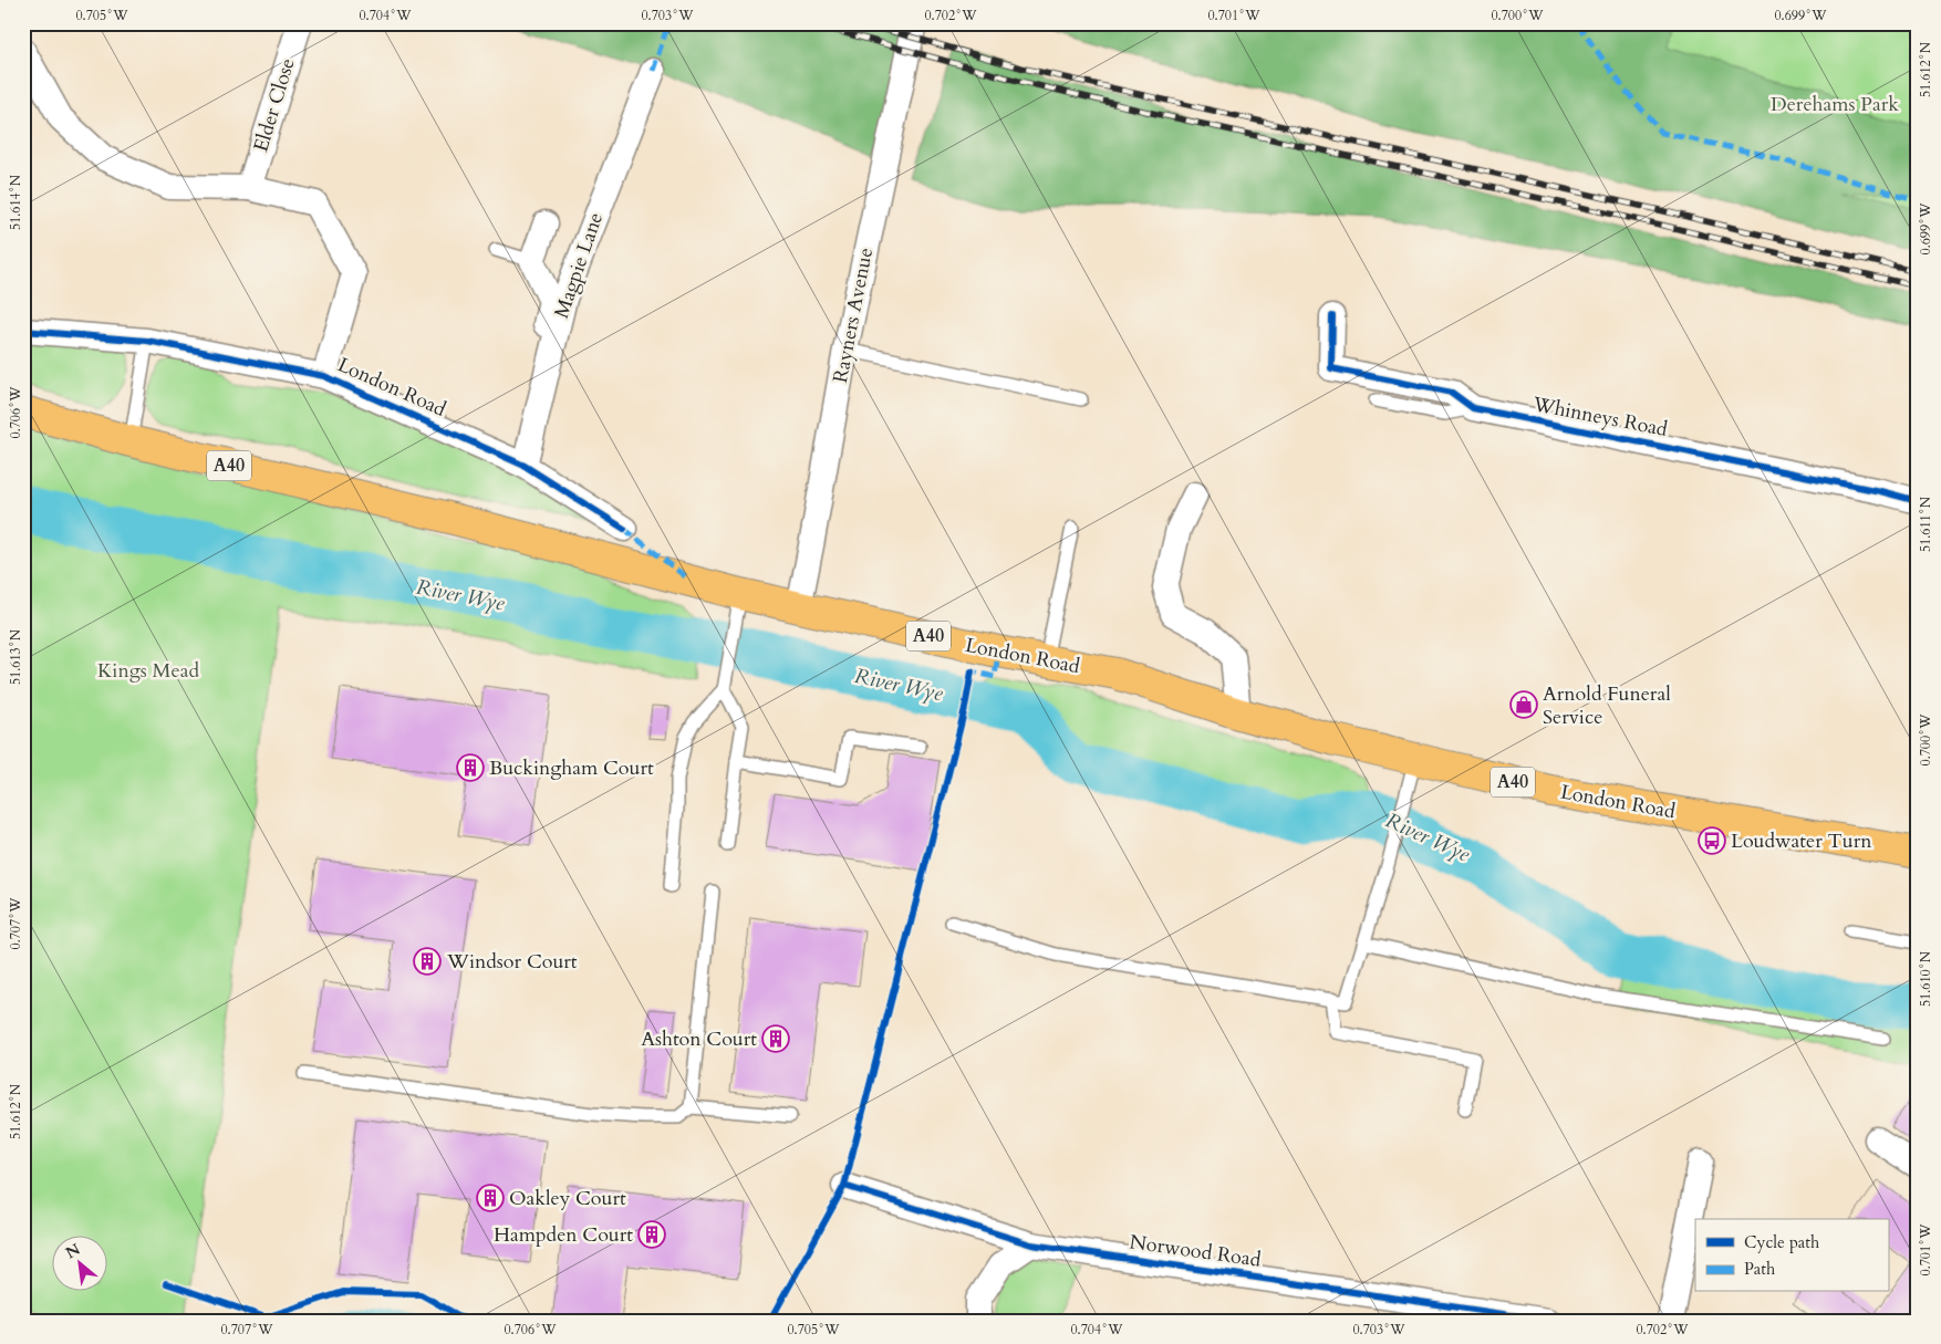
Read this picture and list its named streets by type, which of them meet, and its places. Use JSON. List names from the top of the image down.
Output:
{
  "streets": {
    "main road": ["London Road", "A40"],
    "street": [
      "Elder Close",
      "Magpie Lane",
      "Rayners Avenue",
      "Whinneys Road",
      "Norwood Road"
    ]
  },
  "crossings": [
    ["Magpie Lane", "London Road"],
    ["Rayners Avenue", "London Road"]
  ],
  "water": ["River Wye"],
  "parks": ["Derehams Park", "Kings Mead"],
  "places": {
    "shop": ["Arnold Funeral Service"],
    "building": [
      "Buckingham Court",
      "Windsor Court",
      "Ashton Court",
      "Oakley Court",
      "Hampden Court"
    ],
    "bus stop": ["Loudwater Turn"]
  },
  "legend": ["Cycle path", "Path"],
  "north": "top left",
  "coordinates": [
    "0.705°W",
    "0.704°W",
    "0.703°W",
    "0.702°W",
    "0.701°W",
    "0.700°W",
    "0.699°W",
    "51.612°N",
    "51.614°N",
    "0.706°W",
    "51.611°N",
    "51.613°N",
    "0.707°W",
    "51.610°N"
  ]
}
